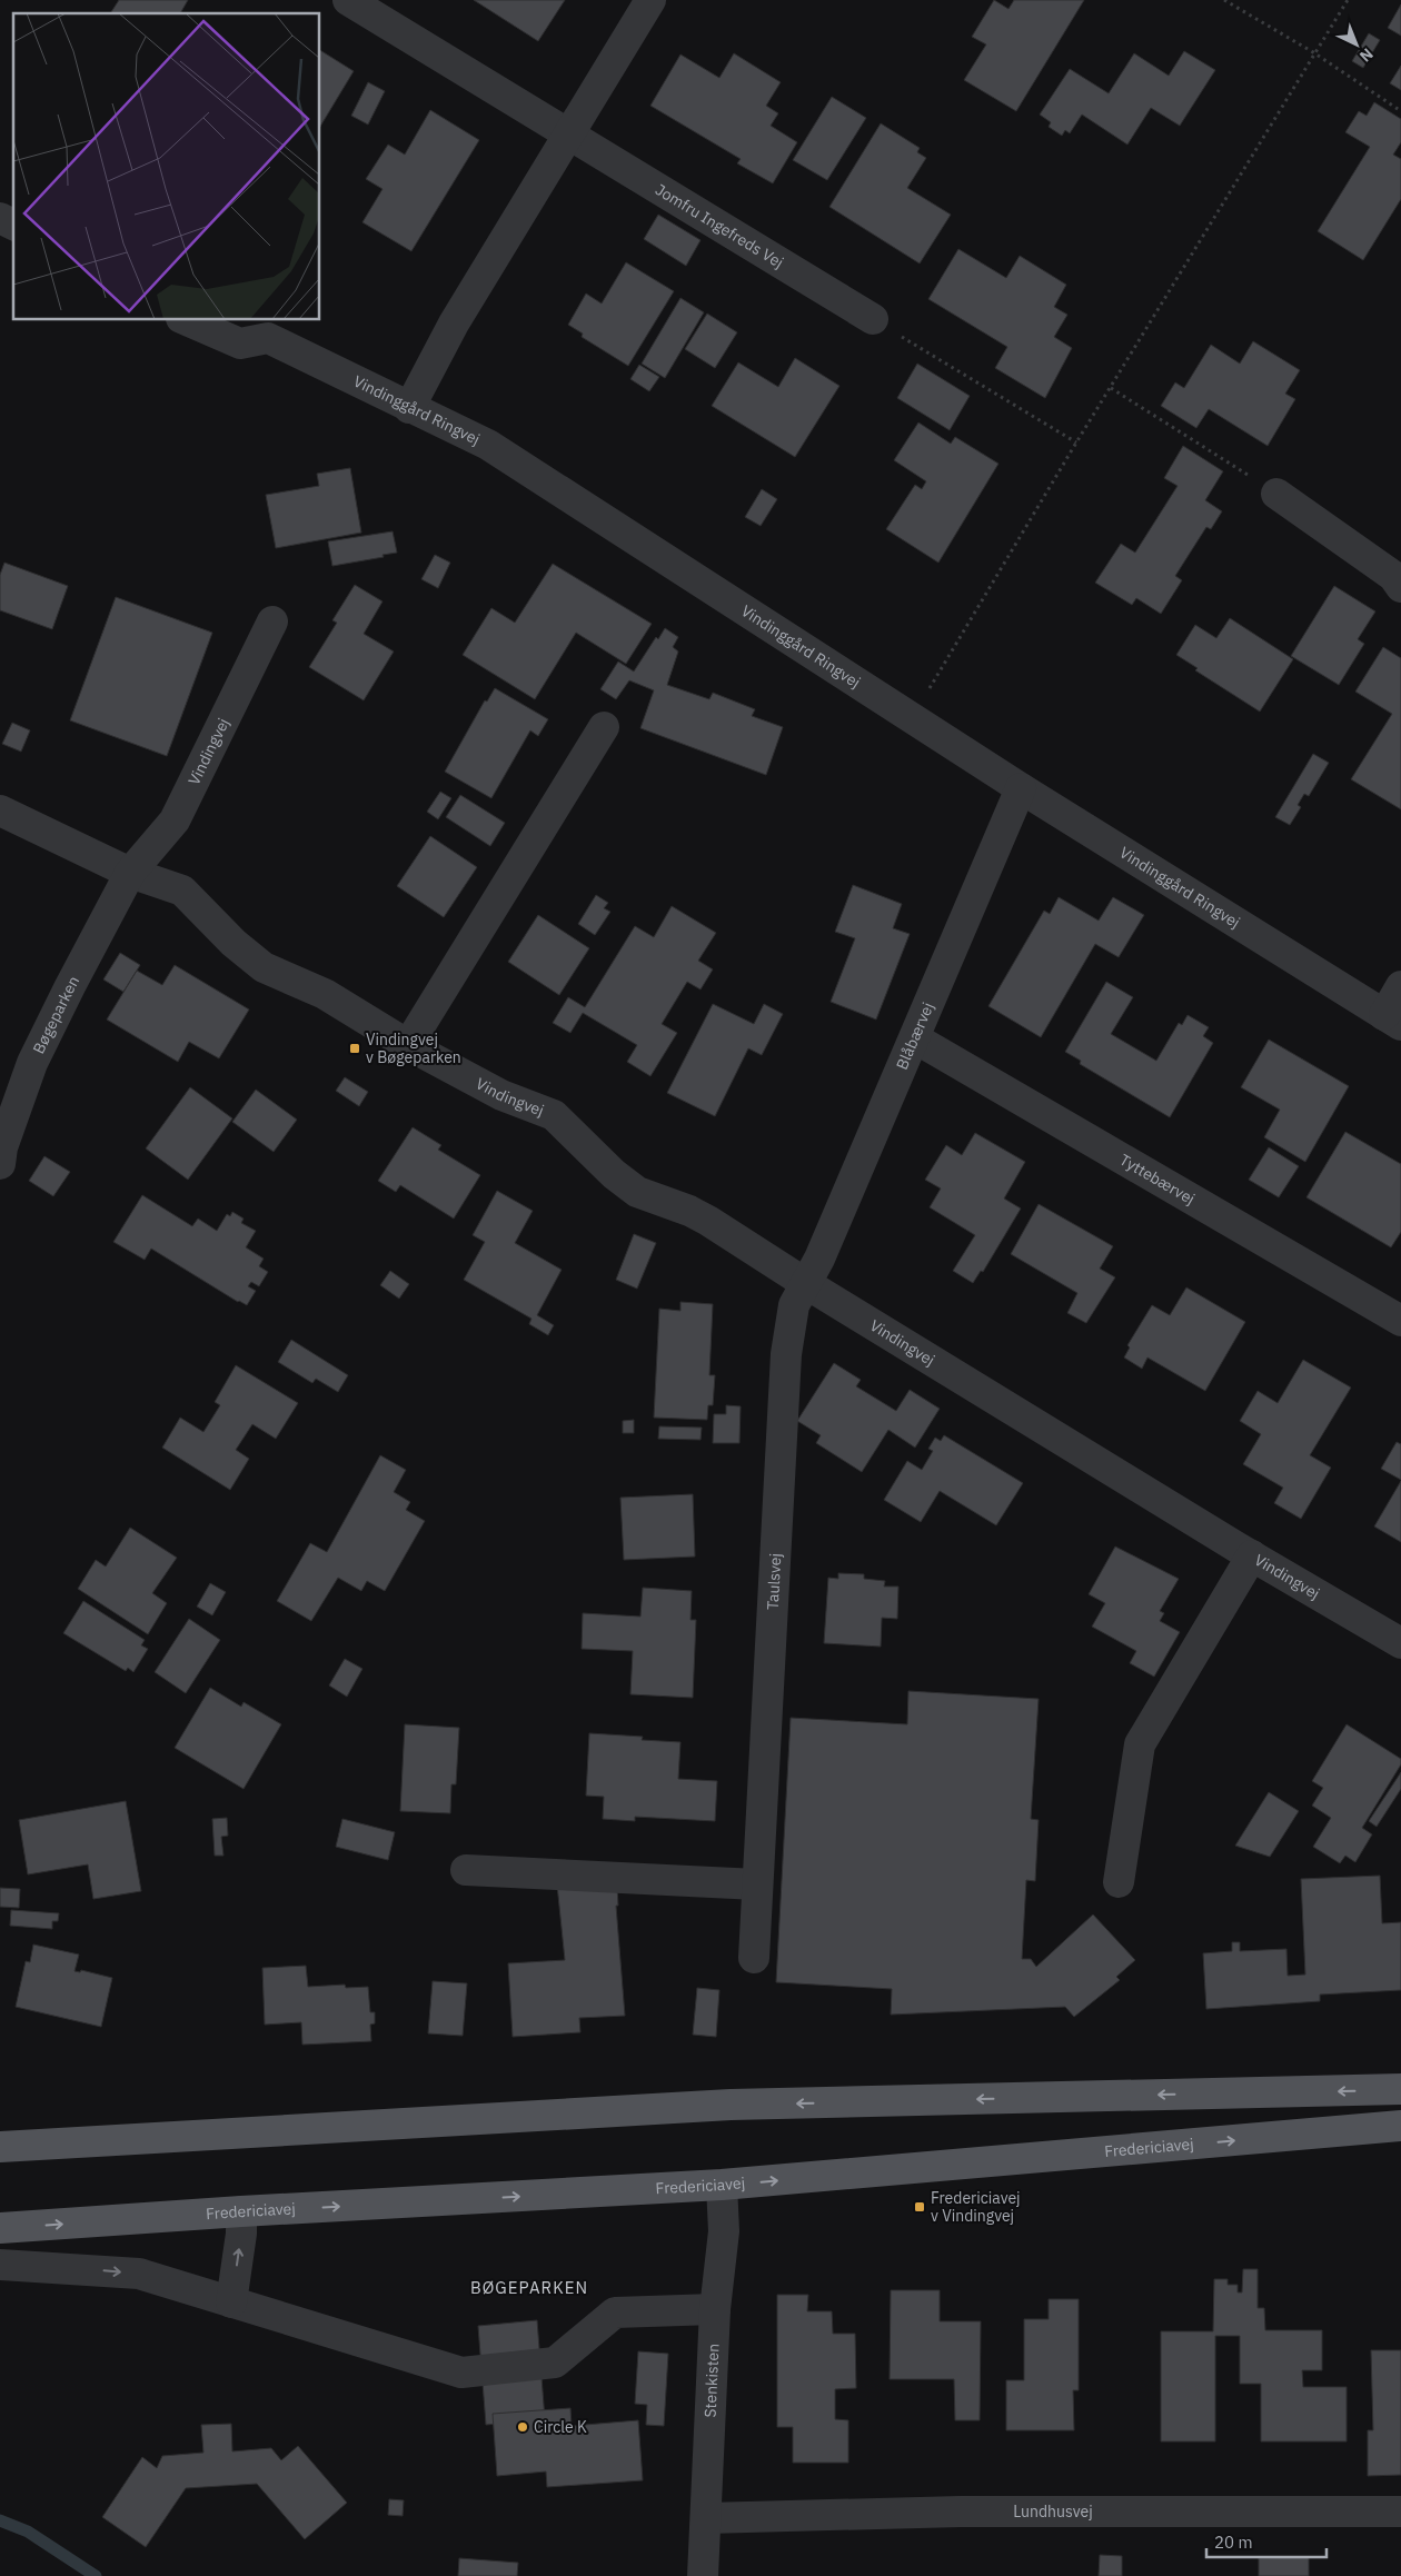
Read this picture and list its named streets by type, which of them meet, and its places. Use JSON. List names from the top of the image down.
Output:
{
  "streets": {
    "main road": ["Fredericiavej"],
    "street": [
      "Jomfru Ingefreds Vej",
      "Vindinggård Ringvej",
      "Vindingvej",
      "Bøgeparken",
      "Blåbærvej",
      "Tyttebærvej",
      "Taulsvej",
      "Stenkisten",
      "Lundhusvej"
    ]
  },
  "crossings": [
    ["Vindinggård Ringvej", "Blåbærvej"],
    ["Vindingvej", "Bøgeparken"],
    ["Vindingvej", "Blåbærvej"],
    ["Vindingvej", "Taulsvej"],
    ["Blåbærvej", "Tyttebærvej"],
    ["Blåbærvej", "Taulsvej"],
    ["Fredericiavej", "Stenkisten"],
    ["Stenkisten", "Lundhusvej"]
  ],
  "districts": ["BØGEPARKEN"],
  "places": {
    "transit": ["Vindingvej v Bøgeparken", "Fredericiavej v Vindingvej"],
    "other": ["Circle K"]
  },
  "scale_bar": "20 m",
  "north": "bottom right"
}
